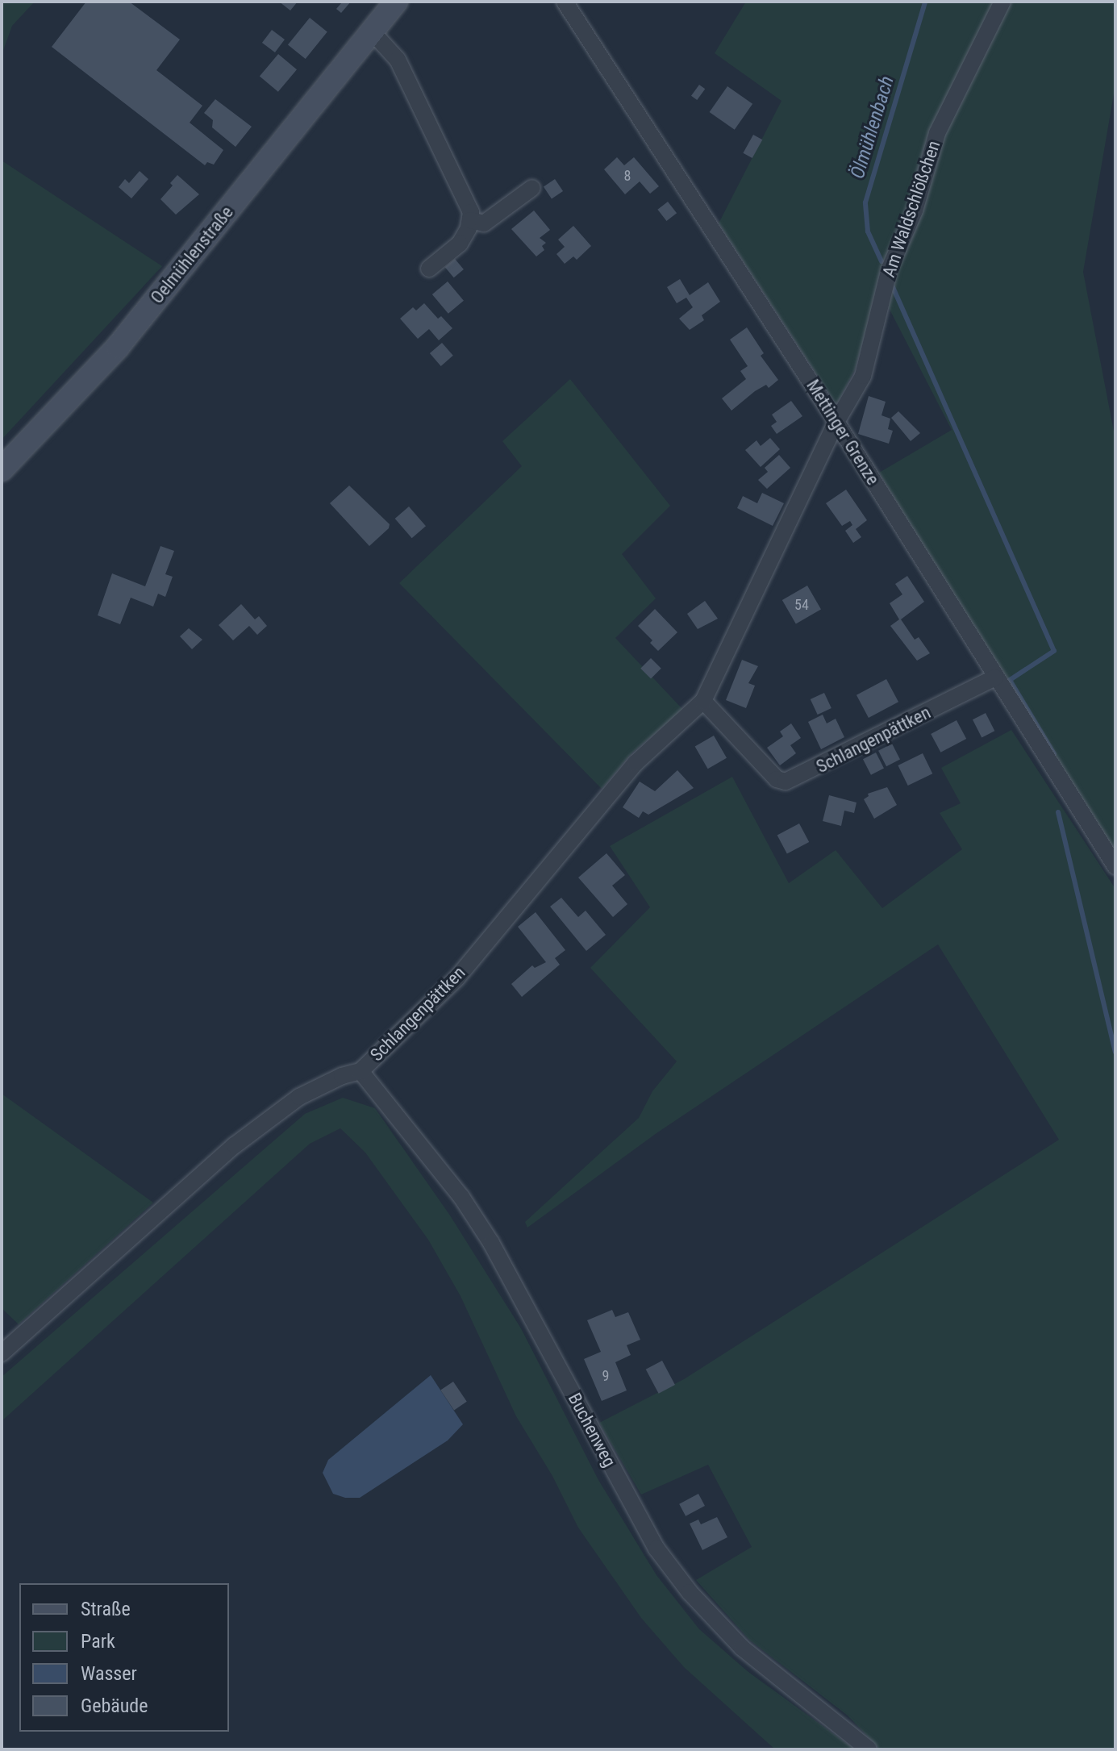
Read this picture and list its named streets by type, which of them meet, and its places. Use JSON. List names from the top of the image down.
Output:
{
  "streets": {
    "street": [
      "Am Waldschlößchen",
      "Oelmühlenstraße",
      "Mettinger Grenze",
      "Schlangenpättken",
      "Buchenweg"
    ]
  },
  "crossings": [
    ["Am Waldschlößchen", "Mettinger Grenze"],
    ["Am Waldschlößchen", "Schlangenpättken"],
    ["Mettinger Grenze", "Schlangenpättken"],
    ["Schlangenpättken", "Buchenweg"]
  ],
  "water": ["Ölmühlenbach"],
  "house_numbers": ["8", "54", "9"],
  "legend": [
    "Straße",
    "Park",
    "Wasser",
    "Gebäude"
  ]
}
